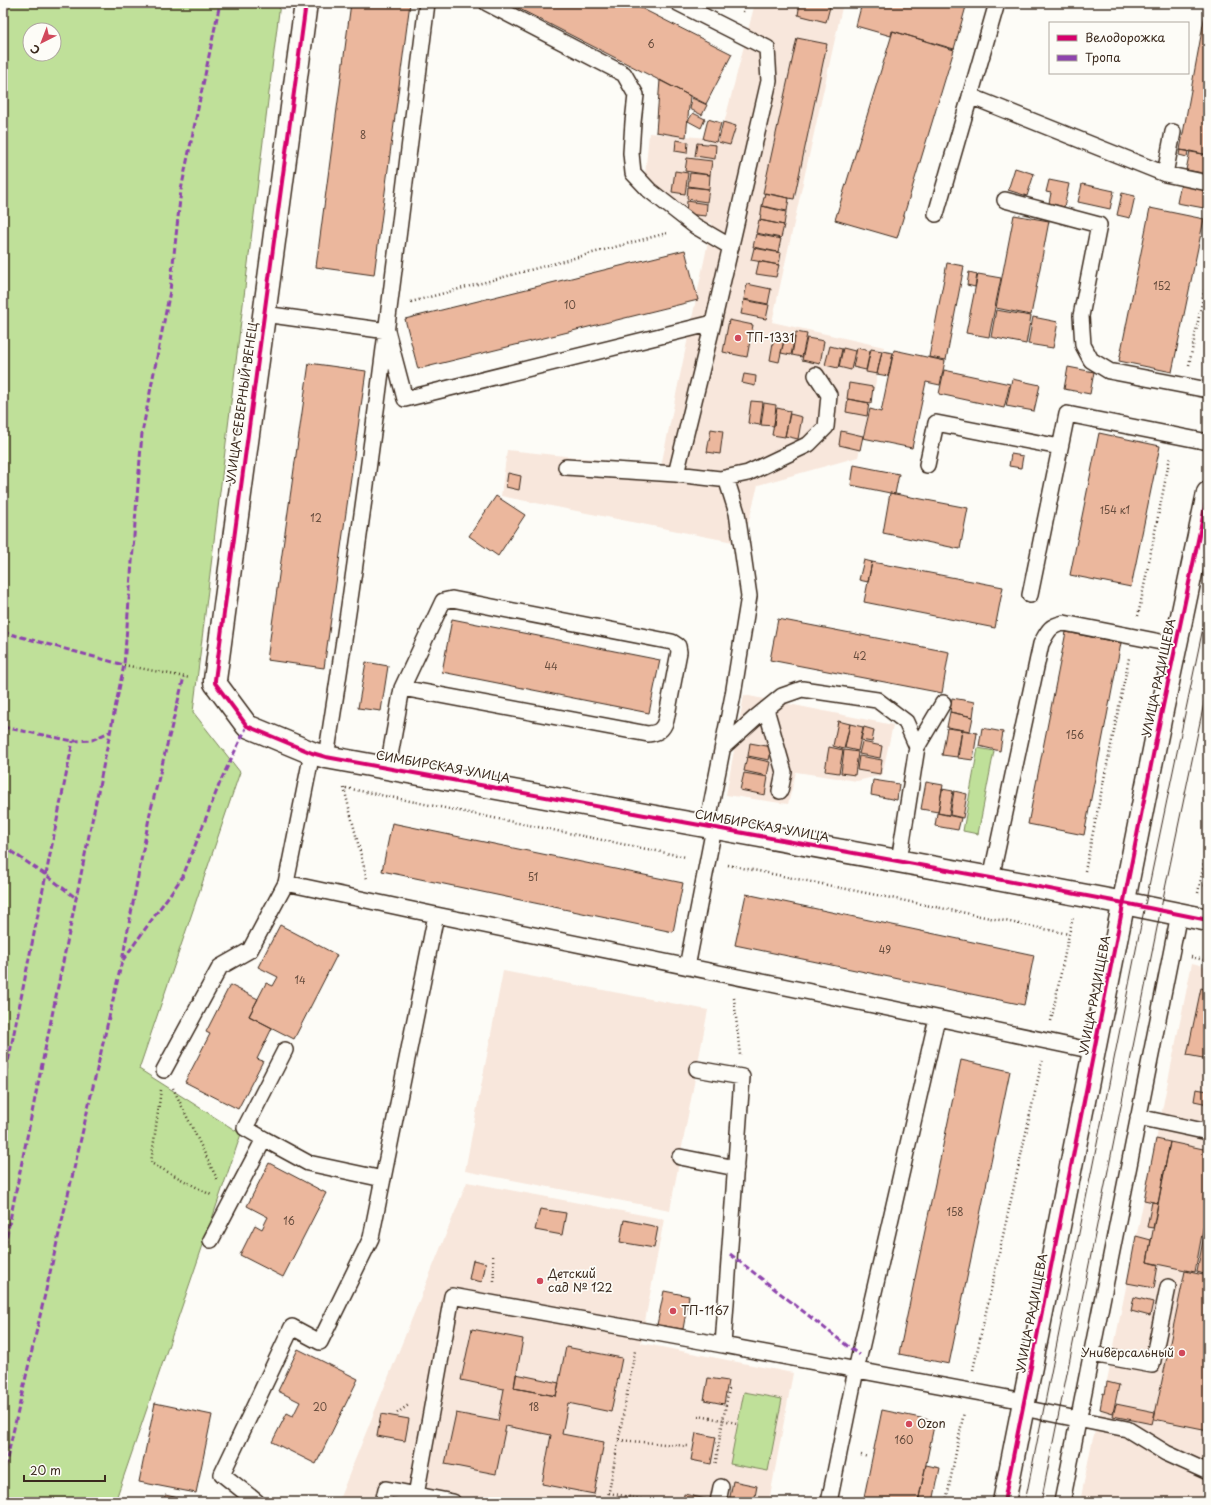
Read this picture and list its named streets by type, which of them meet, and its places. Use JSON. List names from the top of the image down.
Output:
{
  "streets": {
    "street": ["УЛИЦА СЕВЕРНЫЙ ВЕНЕЦ", "УЛИЦА РАДИЩЕВА", "СИМБИРСКАЯ УЛИЦА"]
  },
  "crossings": [
    ["УЛИЦА РАДИЩЕВА", "СИМБИРСКАЯ УЛИЦА"]
  ],
  "places": [
    "ТП-1331",
    "Детский сад № 122",
    "ТП-1167",
    "Универсальный",
    "Ozon"
  ],
  "house_numbers": [
    "6",
    "8",
    "152",
    "10",
    "154 к1",
    "12",
    "42",
    "44",
    "156",
    "51",
    "49",
    "14",
    "158",
    "16",
    "20",
    "18",
    "160"
  ],
  "legend": ["Велодорожка", "Тропа"],
  "scale_bar": "20 m",
  "north": "bottom left"
}
